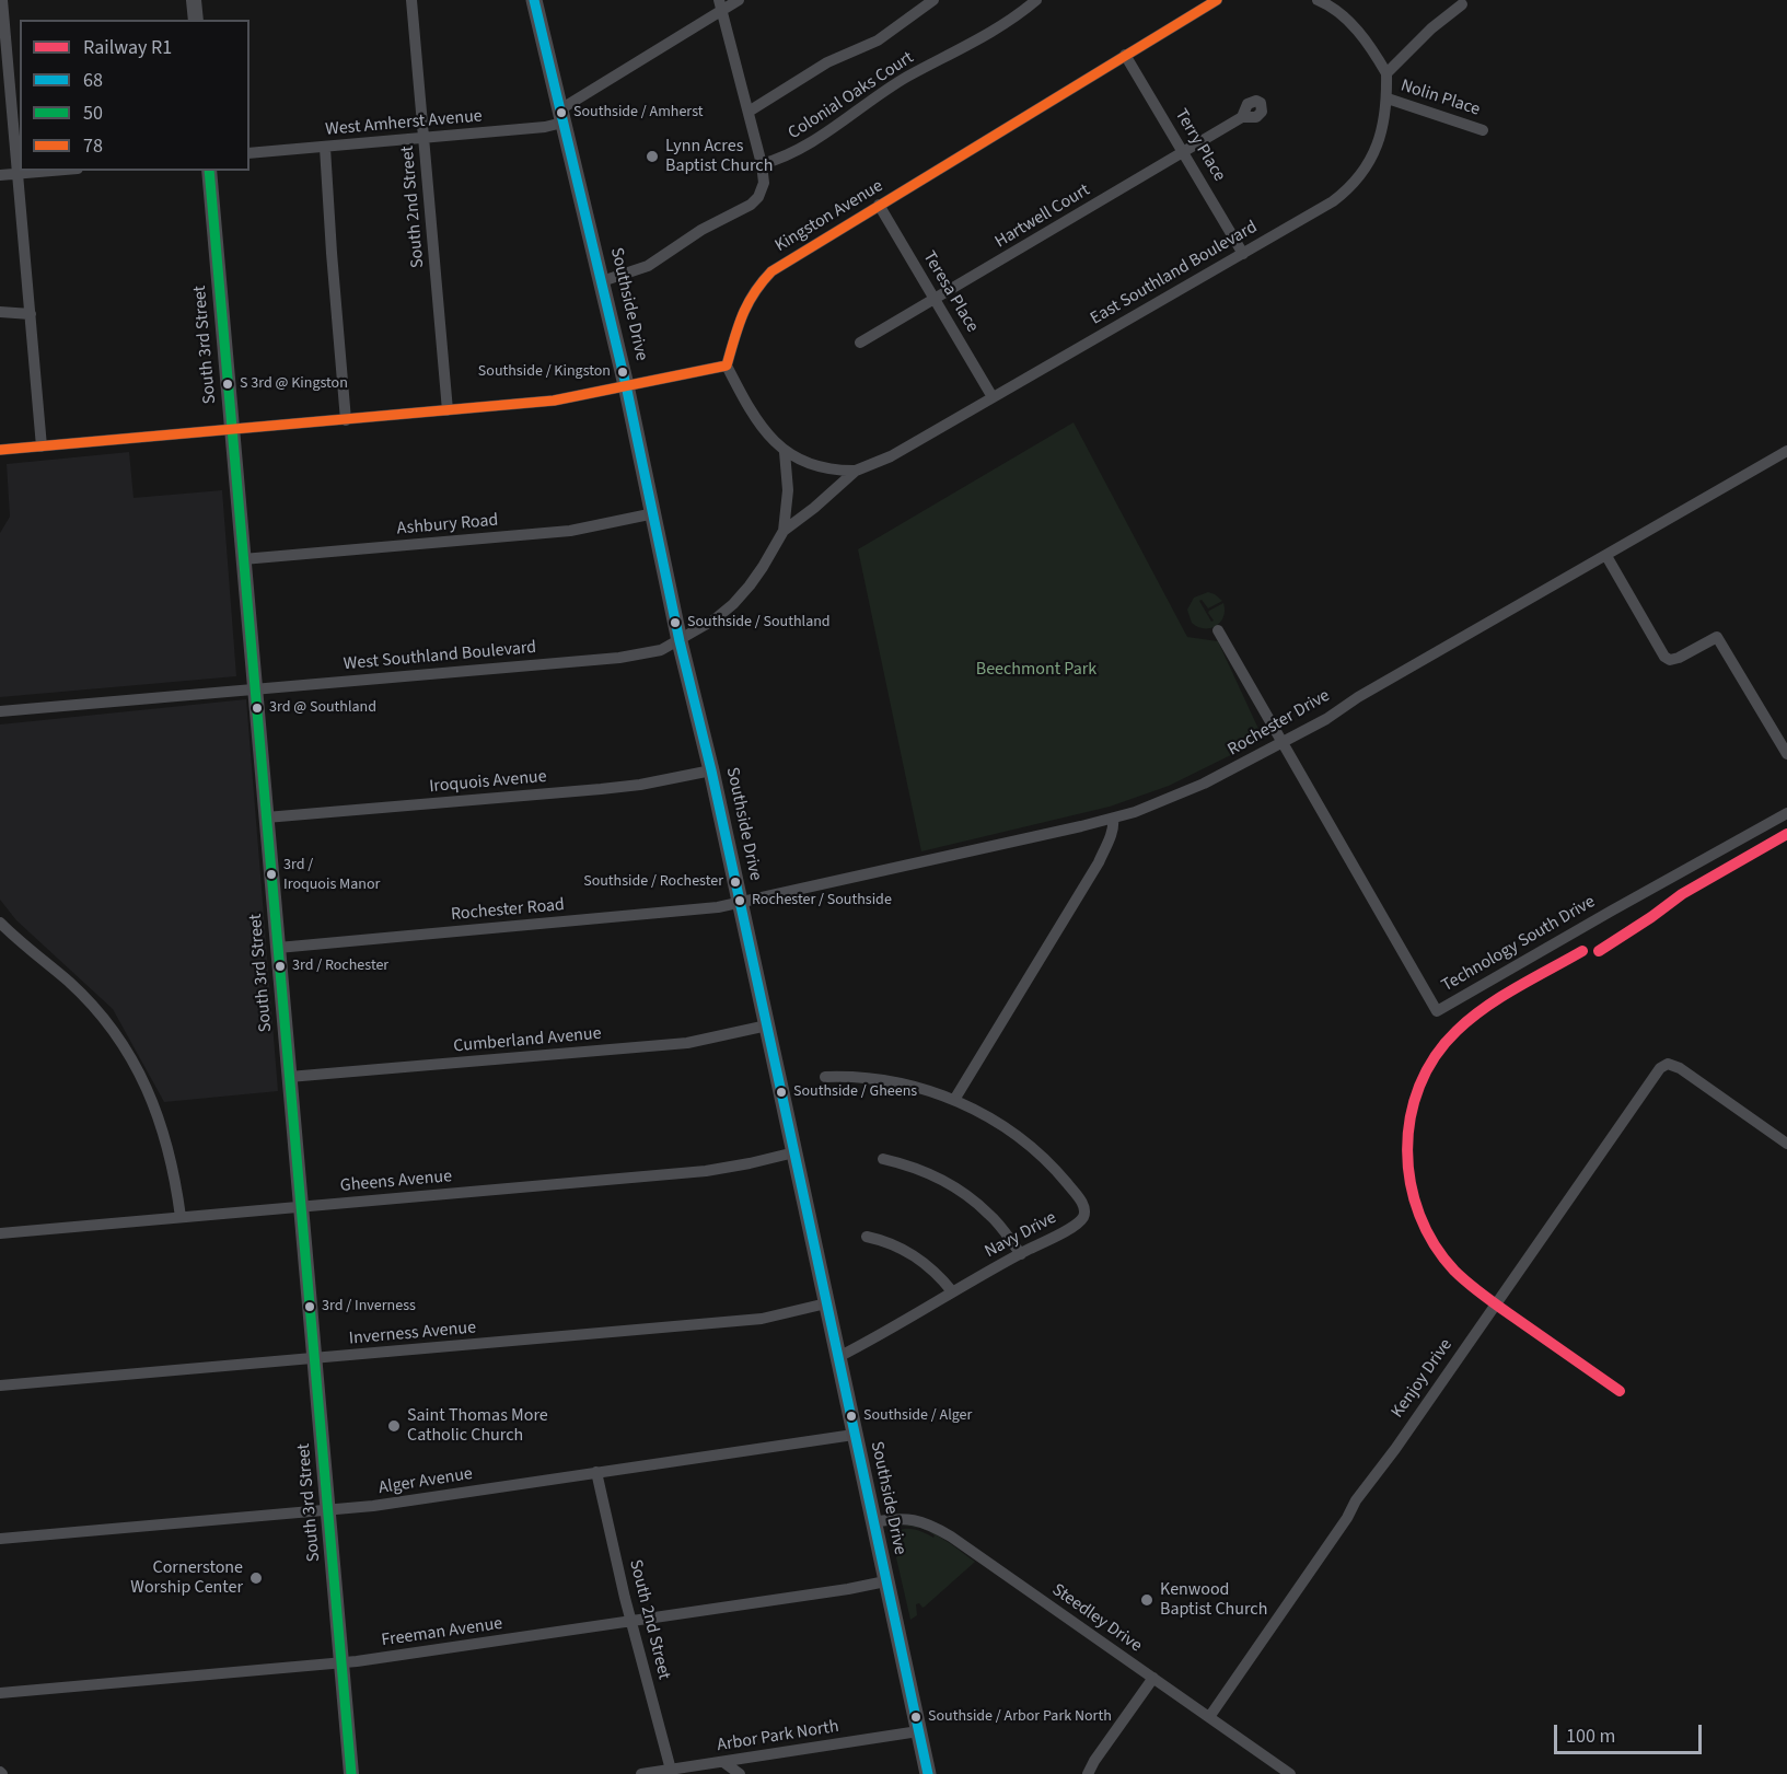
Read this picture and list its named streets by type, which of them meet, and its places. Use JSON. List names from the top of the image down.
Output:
{
  "streets": {
    "main road": ["Southside Drive"],
    "street": [
      "Colonial Oaks Court",
      "Nolin Place",
      "West Amherst Avenue",
      "Terry Place",
      "South 2nd Street",
      "Kingston Avenue",
      "Hartwell Court",
      "East Southland Boulevard",
      "Teresa Place",
      "South 3rd Street",
      "Ashbury Road",
      "West Southland Boulevard",
      "Rochester Drive",
      "Iroquois Avenue",
      "Rochester Road",
      "Technology South Drive",
      "Cumberland Avenue",
      "Gheens Avenue",
      "Navy Drive",
      "Inverness Avenue",
      "Kenjoy Drive",
      "Alger Avenue",
      "Steedley Drive",
      "Freeman Avenue",
      "Arbor Park North"
    ]
  },
  "crossings": [
    ["Nolin Place", "East Southland Boulevard"],
    ["West Amherst Avenue", "South 2nd Street"],
    ["West Amherst Avenue", "Southside Drive"],
    ["Terry Place", "Kingston Avenue"],
    ["Terry Place", "Hartwell Court"],
    ["Terry Place", "East Southland Boulevard"],
    ["South 2nd Street", "Alger Avenue"],
    ["South 2nd Street", "Freeman Avenue"],
    ["South 2nd Street", "Arbor Park North"],
    ["Kingston Avenue", "Teresa Place"],
    ["Hartwell Court", "Teresa Place"],
    ["East Southland Boulevard", "Teresa Place"],
    ["East Southland Boulevard", "West Southland Boulevard"],
    ["Southside Drive", "Ashbury Road"],
    ["Southside Drive", "West Southland Boulevard"],
    ["Southside Drive", "Rochester Drive"],
    ["Southside Drive", "Iroquois Avenue"],
    ["Southside Drive", "Rochester Road"],
    ["Southside Drive", "Cumberland Avenue"],
    ["Southside Drive", "Gheens Avenue"],
    ["Southside Drive", "Navy Drive"],
    ["Southside Drive", "Inverness Avenue"],
    ["Southside Drive", "Alger Avenue"],
    ["Southside Drive", "Steedley Drive"],
    ["Southside Drive", "Freeman Avenue"],
    ["Southside Drive", "Arbor Park North"],
    ["South 3rd Street", "Ashbury Road"],
    ["South 3rd Street", "West Southland Boulevard"],
    ["South 3rd Street", "Iroquois Avenue"],
    ["South 3rd Street", "Rochester Road"],
    ["South 3rd Street", "Cumberland Avenue"],
    ["South 3rd Street", "Gheens Avenue"],
    ["South 3rd Street", "Inverness Avenue"],
    ["South 3rd Street", "Alger Avenue"],
    ["South 3rd Street", "Freeman Avenue"],
    ["Rochester Drive", "Rochester Road"],
    ["Rochester Drive", "Technology South Drive"],
    ["Kenjoy Drive", "Steedley Drive"]
  ],
  "parks": ["Beechmont Park"],
  "places": [
    "Southside / Amherst",
    "Lynn Acres Baptist Church",
    "Southside / Kingston",
    "S 3rd @ Kingston",
    "Southside / Southland",
    "3rd @ Southland",
    "3rd / Iroquois Manor",
    "Southside / Rochester",
    "Rochester / Southside",
    "3rd / Rochester",
    "Southside / Gheens",
    "3rd / Inverness",
    "Southside / Alger",
    "Saint Thomas More Catholic Church",
    "Cornerstone Worship Center",
    "Kenwood Baptist Church",
    "Southside / Arbor Park North"
  ],
  "lines": [
    "transit line 68",
    "transit line 78",
    "transit line 50",
    "rail line R1"
  ],
  "legend": [
    "Railway R1",
    "68",
    "50",
    "78"
  ],
  "scale_bar": "100 m"
}
